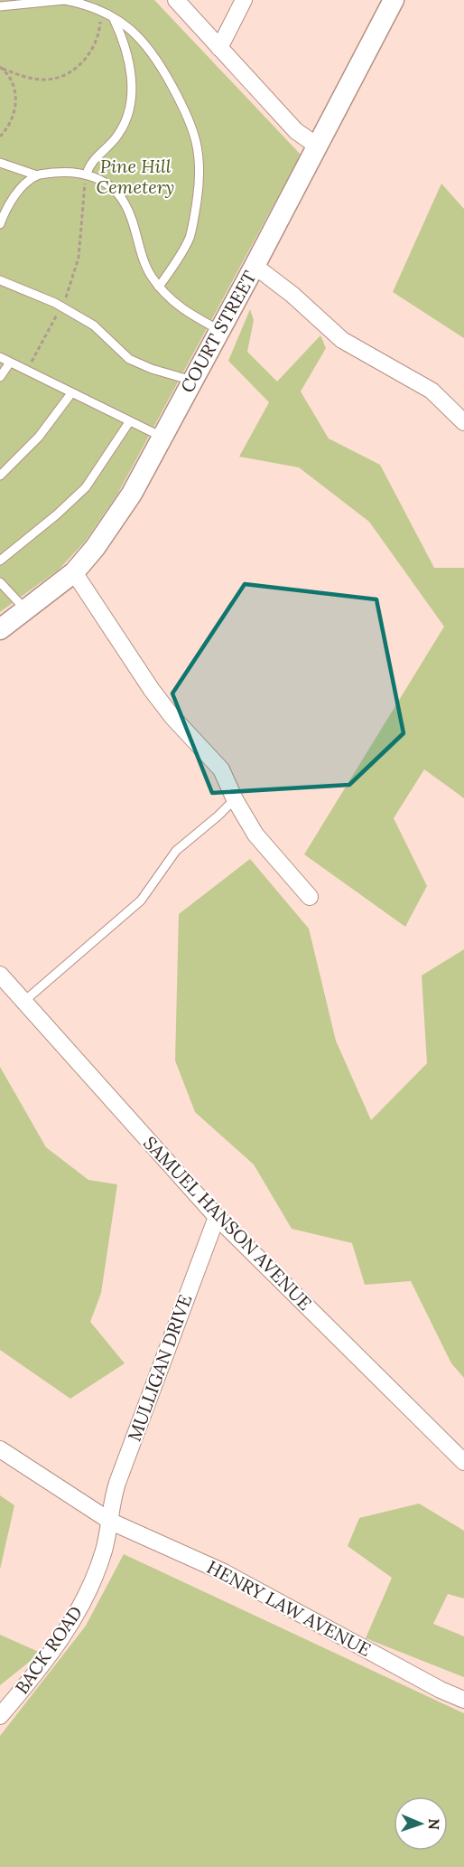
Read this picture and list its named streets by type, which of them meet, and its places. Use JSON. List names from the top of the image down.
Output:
{
  "streets": {
    "street": [
      "COURT STREET",
      "SAMUEL HANSON AVENUE",
      "MULLIGAN DRIVE",
      "HENRY LAW AVENUE",
      "BACK ROAD"
    ]
  },
  "crossings": [
    ["SAMUEL HANSON AVENUE", "MULLIGAN DRIVE"],
    ["MULLIGAN DRIVE", "HENRY LAW AVENUE"],
    ["MULLIGAN DRIVE", "BACK ROAD"],
    ["HENRY LAW AVENUE", "BACK ROAD"]
  ],
  "parks": ["Pine Hill Cemetery"],
  "north": "right"
}
